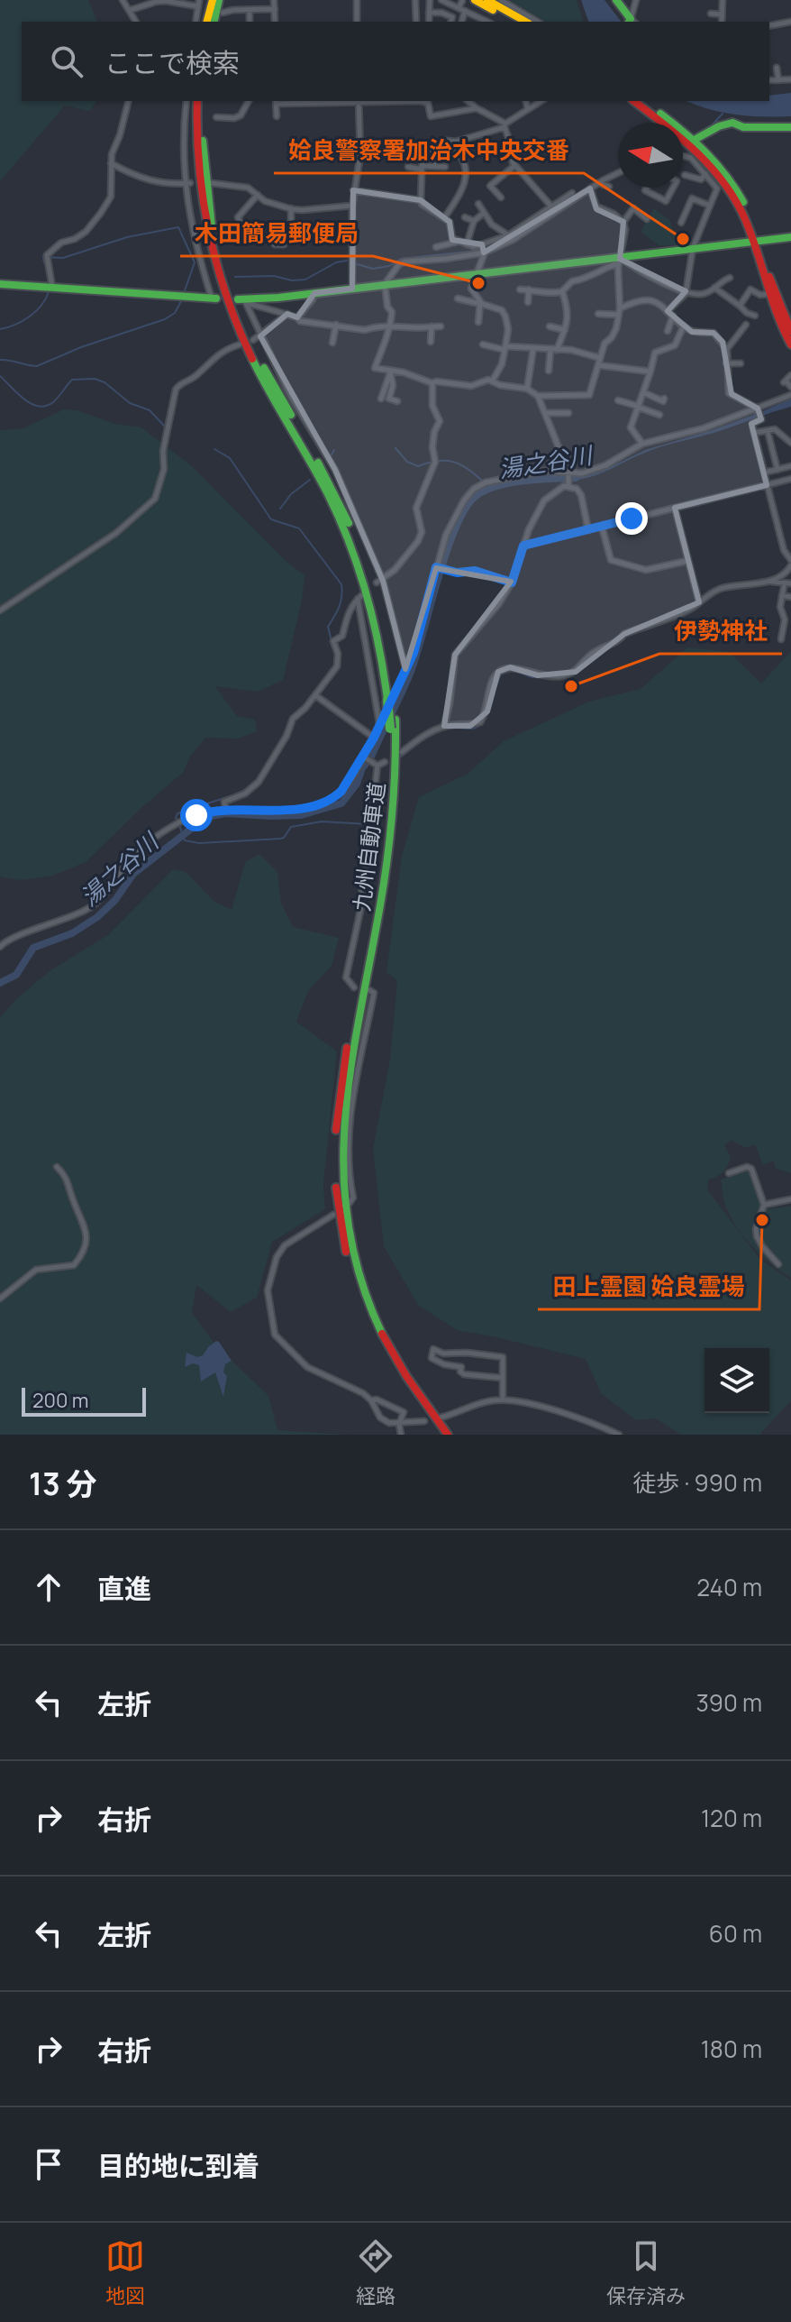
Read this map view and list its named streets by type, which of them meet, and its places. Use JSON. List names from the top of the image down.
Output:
{
  "streets": {
    "main road": ["九州自動車道"]
  },
  "water": ["湯之谷川"],
  "places": [
    "姶良警察署加治木中央交番",
    "木田簡易郵便局",
    "伊勢神社",
    "田上霊園 姶良霊場"
  ],
  "scale_bar": "200 m",
  "north": "left",
  "page": {
    "search": "ここで検索",
    "scale": "200 m",
    "heading": ["13 分", "徒歩 · 990 m"],
    "list": [
      ["直進", "240 m"],
      ["左折", "390 m"],
      ["右折", "120 m"],
      ["左折", "60 m"],
      ["右折", "180 m"],
      "目的地に到着"
    ],
    "nav": ["地図", "経路", "保存済み"]
  }
}
